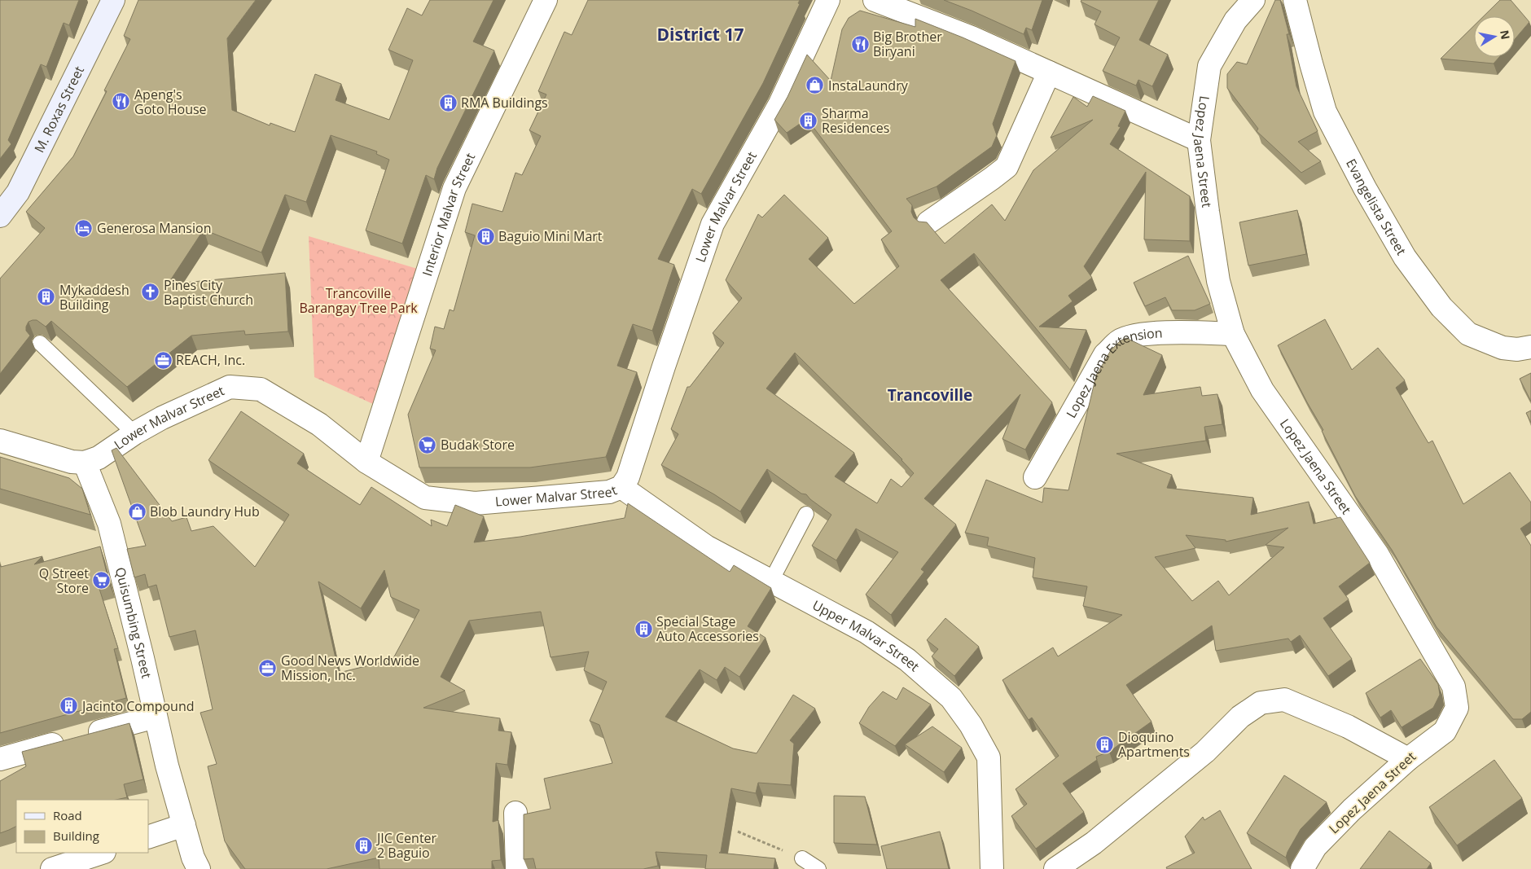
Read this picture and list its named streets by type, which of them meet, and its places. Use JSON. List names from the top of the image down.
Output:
{
  "streets": {
    "main road": ["M. Roxas Street"],
    "street": [
      "Lopez Jaena Street",
      "Evangelista Street",
      "Lower Malvar Street",
      "Interior Malvar Street",
      "Lopez Jaena Extension",
      "Quisumbing Street",
      "Upper Malvar Street"
    ]
  },
  "crossings": [
    ["Lopez Jaena Street", "Lopez Jaena Extension"],
    ["Lower Malvar Street", "Interior Malvar Street"],
    ["Lower Malvar Street", "Quisumbing Street"],
    ["Lower Malvar Street", "Upper Malvar Street"]
  ],
  "districts": ["District 17", "Trancoville"],
  "parks": ["Trancoville Barangay Tree Park"],
  "places": {
    "restaurant": ["Big Brother Biryani", "Apeng's Goto House"],
    "shop": ["InstaLaundry", "Blob Laundry Hub"],
    "building": [
      "RMA Buildings",
      "Sharma Residences",
      "Baguio Mini Mart",
      "Mykaddesh Building",
      "Special Stage Auto Accessories",
      "Jacinto Compound",
      "Dioquino Apartments",
      "JIC Center 2 Baguio"
    ],
    "hotel": ["Generosa Mansion"],
    "church": ["Pines City Baptist Church"],
    "office": ["REACH, Inc.", "Good News Worldwide Mission, Inc."],
    "supermarket": ["Budak Store", "Q Street Store"]
  },
  "legend": ["Road", "Building"],
  "north": "right"
}
